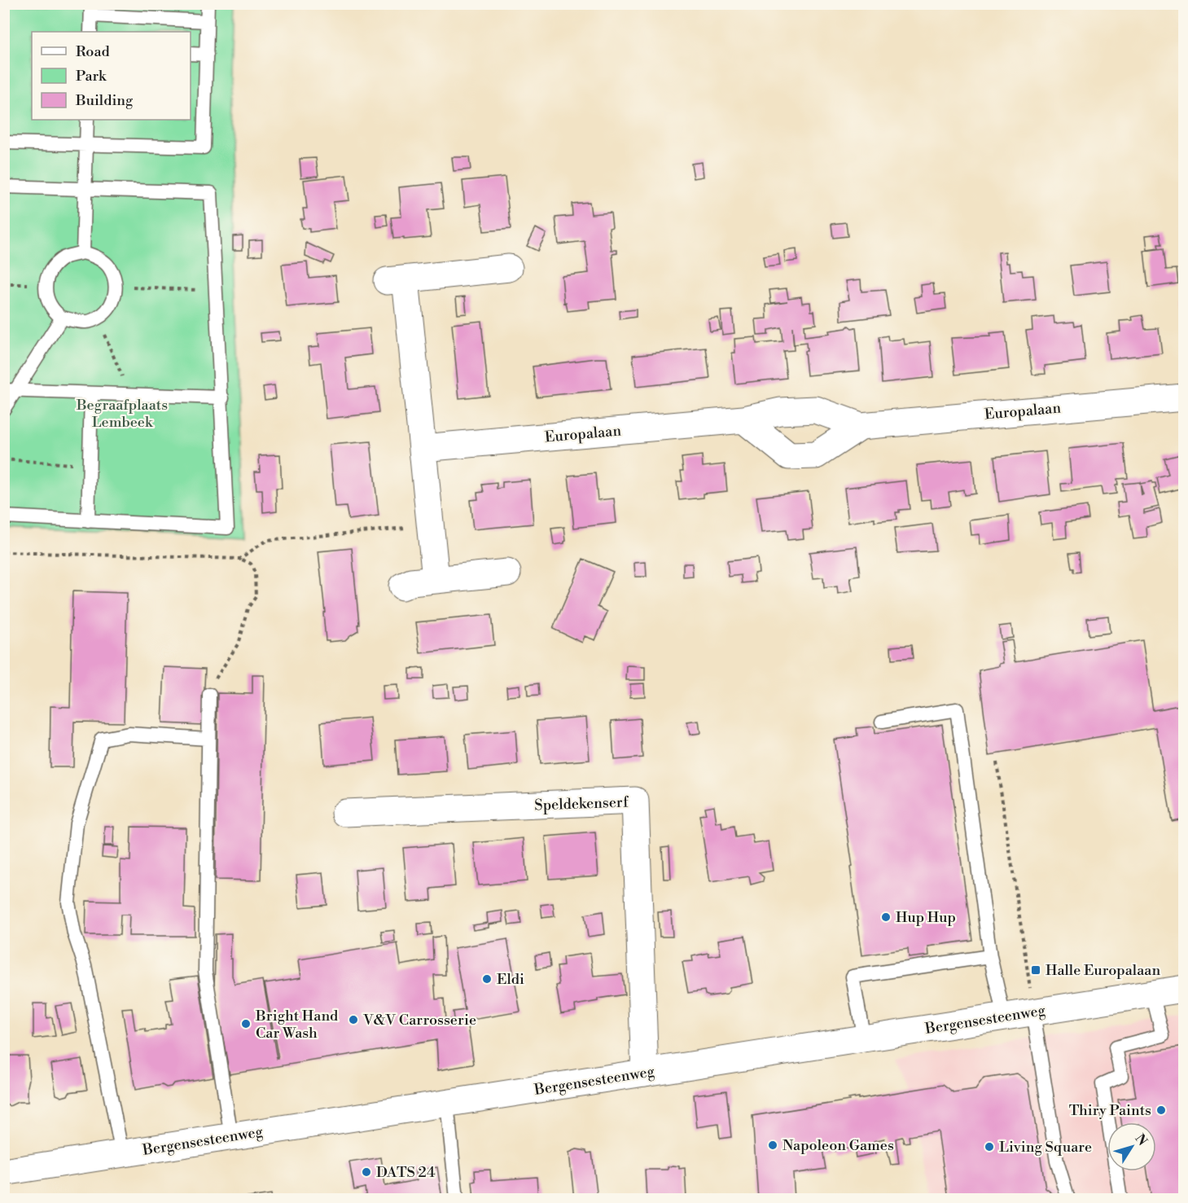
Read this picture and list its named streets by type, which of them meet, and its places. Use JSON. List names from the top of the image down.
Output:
{
  "streets": {
    "street": ["Europalaan", "Speldekenserf", "Bergensesteenweg"]
  },
  "crossings": [
    ["Speldekenserf", "Bergensesteenweg"]
  ],
  "parks": ["Begraafplaats Lembeek"],
  "places": {
    "other": [
      "Hup Hup",
      "Eldi",
      "V&V Carrosserie",
      "Bright Hand Car Wash",
      "Thiry Paints",
      "Napoleon Games",
      "Living Square",
      "DATS 24"
    ],
    "transit": ["Halle Europalaan"]
  },
  "legend": ["Road", "Park", "Building"],
  "north": "top right"
}
